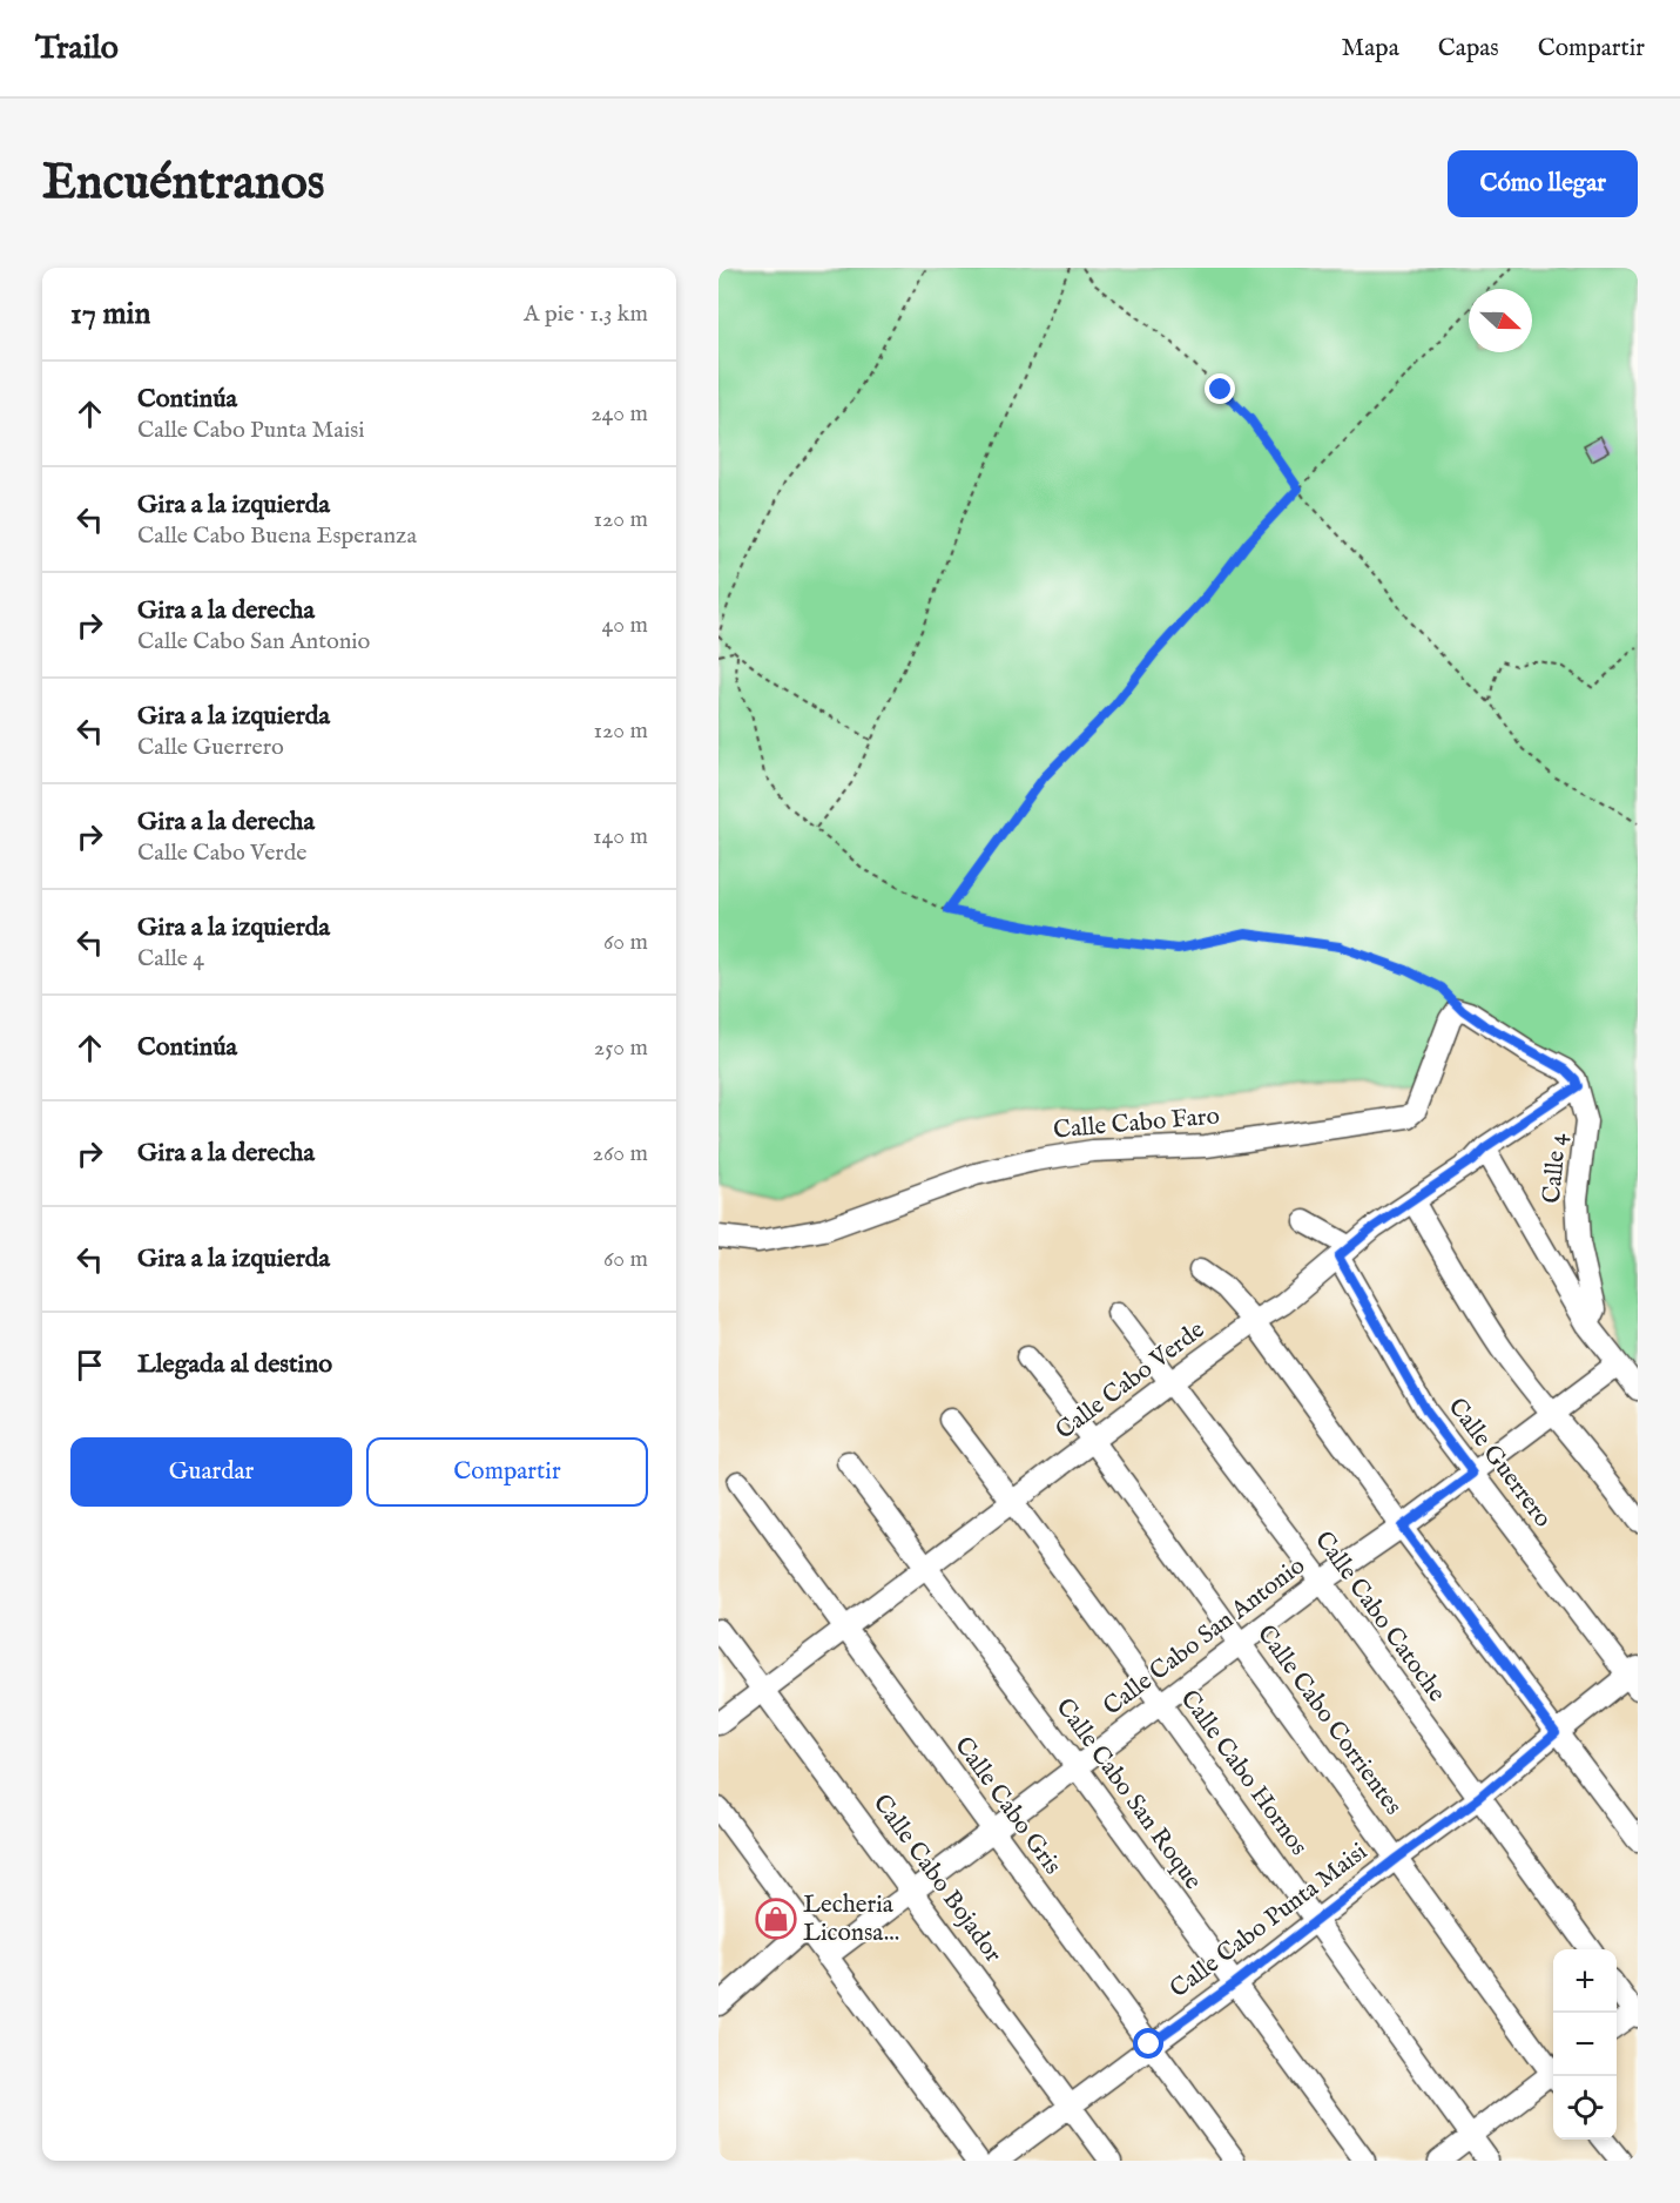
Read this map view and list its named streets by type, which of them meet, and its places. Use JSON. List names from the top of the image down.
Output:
{
  "streets": {
    "street": [
      "Calle Cabo Faro",
      "Calle 4",
      "Calle Cabo Verde",
      "Calle Guerrero",
      "Calle Cabo Catoche",
      "Calle Cabo San Antonio",
      "Calle Cabo Corrientes",
      "Calle Cabo Hornos",
      "Calle Cabo San Roque",
      "Calle Cabo Gris",
      "Calle Cabo Bojador",
      "Calle Cabo Punta Maisi"
    ]
  },
  "crossings": [
    ["Calle 4", "Calle Cabo Verde"],
    ["Calle Cabo Verde", "Calle Guerrero"],
    ["Calle Cabo Verde", "Calle Cabo Catoche"],
    ["Calle Cabo Verde", "Calle Cabo Corrientes"],
    ["Calle Cabo Verde", "Calle Cabo Hornos"],
    ["Calle Cabo Verde", "Calle Cabo San Roque"],
    ["Calle Cabo Verde", "Calle Cabo Gris"],
    ["Calle Cabo Verde", "Calle Cabo Bojador"],
    ["Calle Guerrero", "Calle Cabo San Antonio"],
    ["Calle Guerrero", "Calle Cabo Punta Maisi"],
    ["Calle Cabo Catoche", "Calle Cabo San Antonio"],
    ["Calle Cabo Catoche", "Calle Cabo Punta Maisi"],
    ["Calle Cabo San Antonio", "Calle Cabo Corrientes"],
    ["Calle Cabo San Antonio", "Calle Cabo Hornos"],
    ["Calle Cabo San Antonio", "Calle Cabo San Roque"],
    ["Calle Cabo San Antonio", "Calle Cabo Gris"],
    ["Calle Cabo San Antonio", "Calle Cabo Bojador"],
    ["Calle Cabo Corrientes", "Calle Cabo Punta Maisi"],
    ["Calle Cabo Hornos", "Calle Cabo Punta Maisi"],
    ["Calle Cabo San Roque", "Calle Cabo Punta Maisi"],
    ["Calle Cabo Gris", "Calle Cabo Punta Maisi"],
    ["Calle Cabo Bojador", "Calle Cabo Punta Maisi"]
  ],
  "places": {
    "shop": ["Lecheria Liconsa..."]
  },
  "north": "right",
  "page": {
    "header": "Trailo",
    "nav": ["Mapa", "Capas", "Compartir"],
    "buttons": [
      "Cómo llegar",
      ["Guardar", "Compartir"]
    ],
    "title": "Encuéntranos",
    "heading": ["17 min", "A pie · 1.3 km"],
    "list": [
      ["Continúa", "Calle Cabo Punta Maisi", "240 m"],
      ["Gira a la izquierda", "Calle Cabo Buena Esperanza", "120 m"],
      ["Gira a la derecha", "Calle Cabo San Antonio", "40 m"],
      ["Gira a la izquierda", "Calle Guerrero", "120 m"],
      ["Gira a la derecha", "Calle Cabo Verde", "140 m"],
      ["Gira a la izquierda", "Calle 4", "60 m"],
      ["Continúa", "250 m"],
      ["Gira a la derecha", "260 m"],
      ["Gira a la izquierda", "60 m"],
      "Llegada al destino"
    ],
    "map_buttons": ["+", "−"]
  }
}
